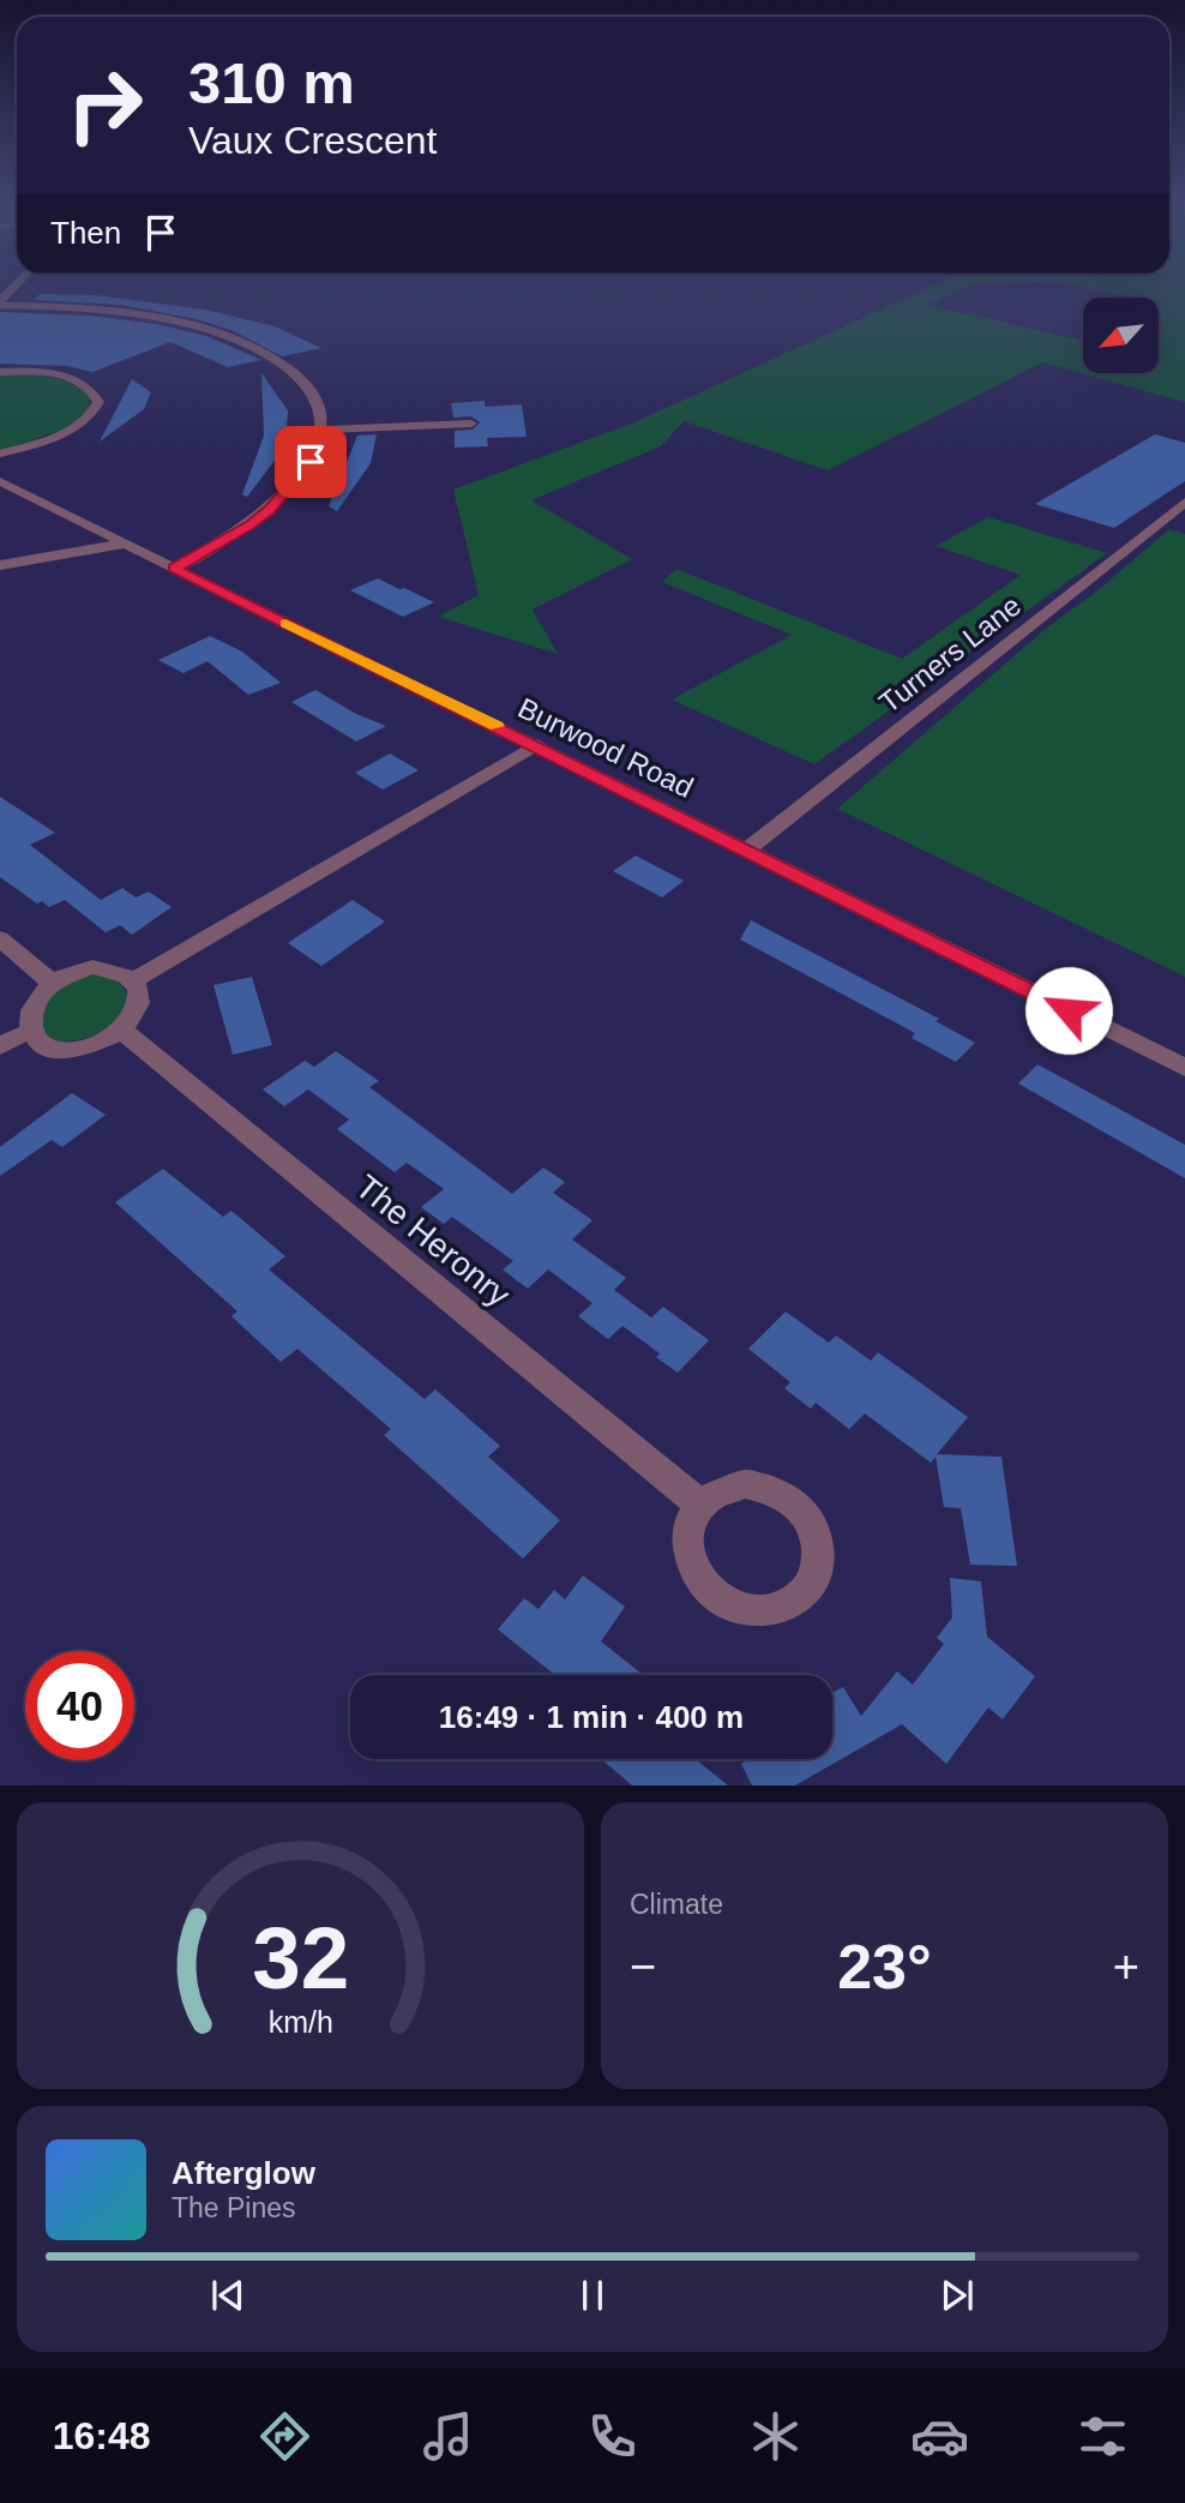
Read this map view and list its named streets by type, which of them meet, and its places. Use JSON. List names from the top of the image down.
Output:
{
  "streets": {
    "street": ["Turners Lane", "Burwood Road", "The Heronry"]
  },
  "crossings": [
    ["Turners Lane", "Burwood Road"]
  ],
  "north": "bottom left",
  "page": {
    "turn": ["310 m", "Vaux Crescent"],
    "then": "Then",
    "limit": "40",
    "trip": "16:49 · 1 min · 400 m",
    "tile": "Climate",
    "heat": ["−", "23°", "+"],
    "song": ["Afterglow", "The Pines"],
    "tabs": "16:48",
    "gauge": ["32", "km/h"]
  }
}
